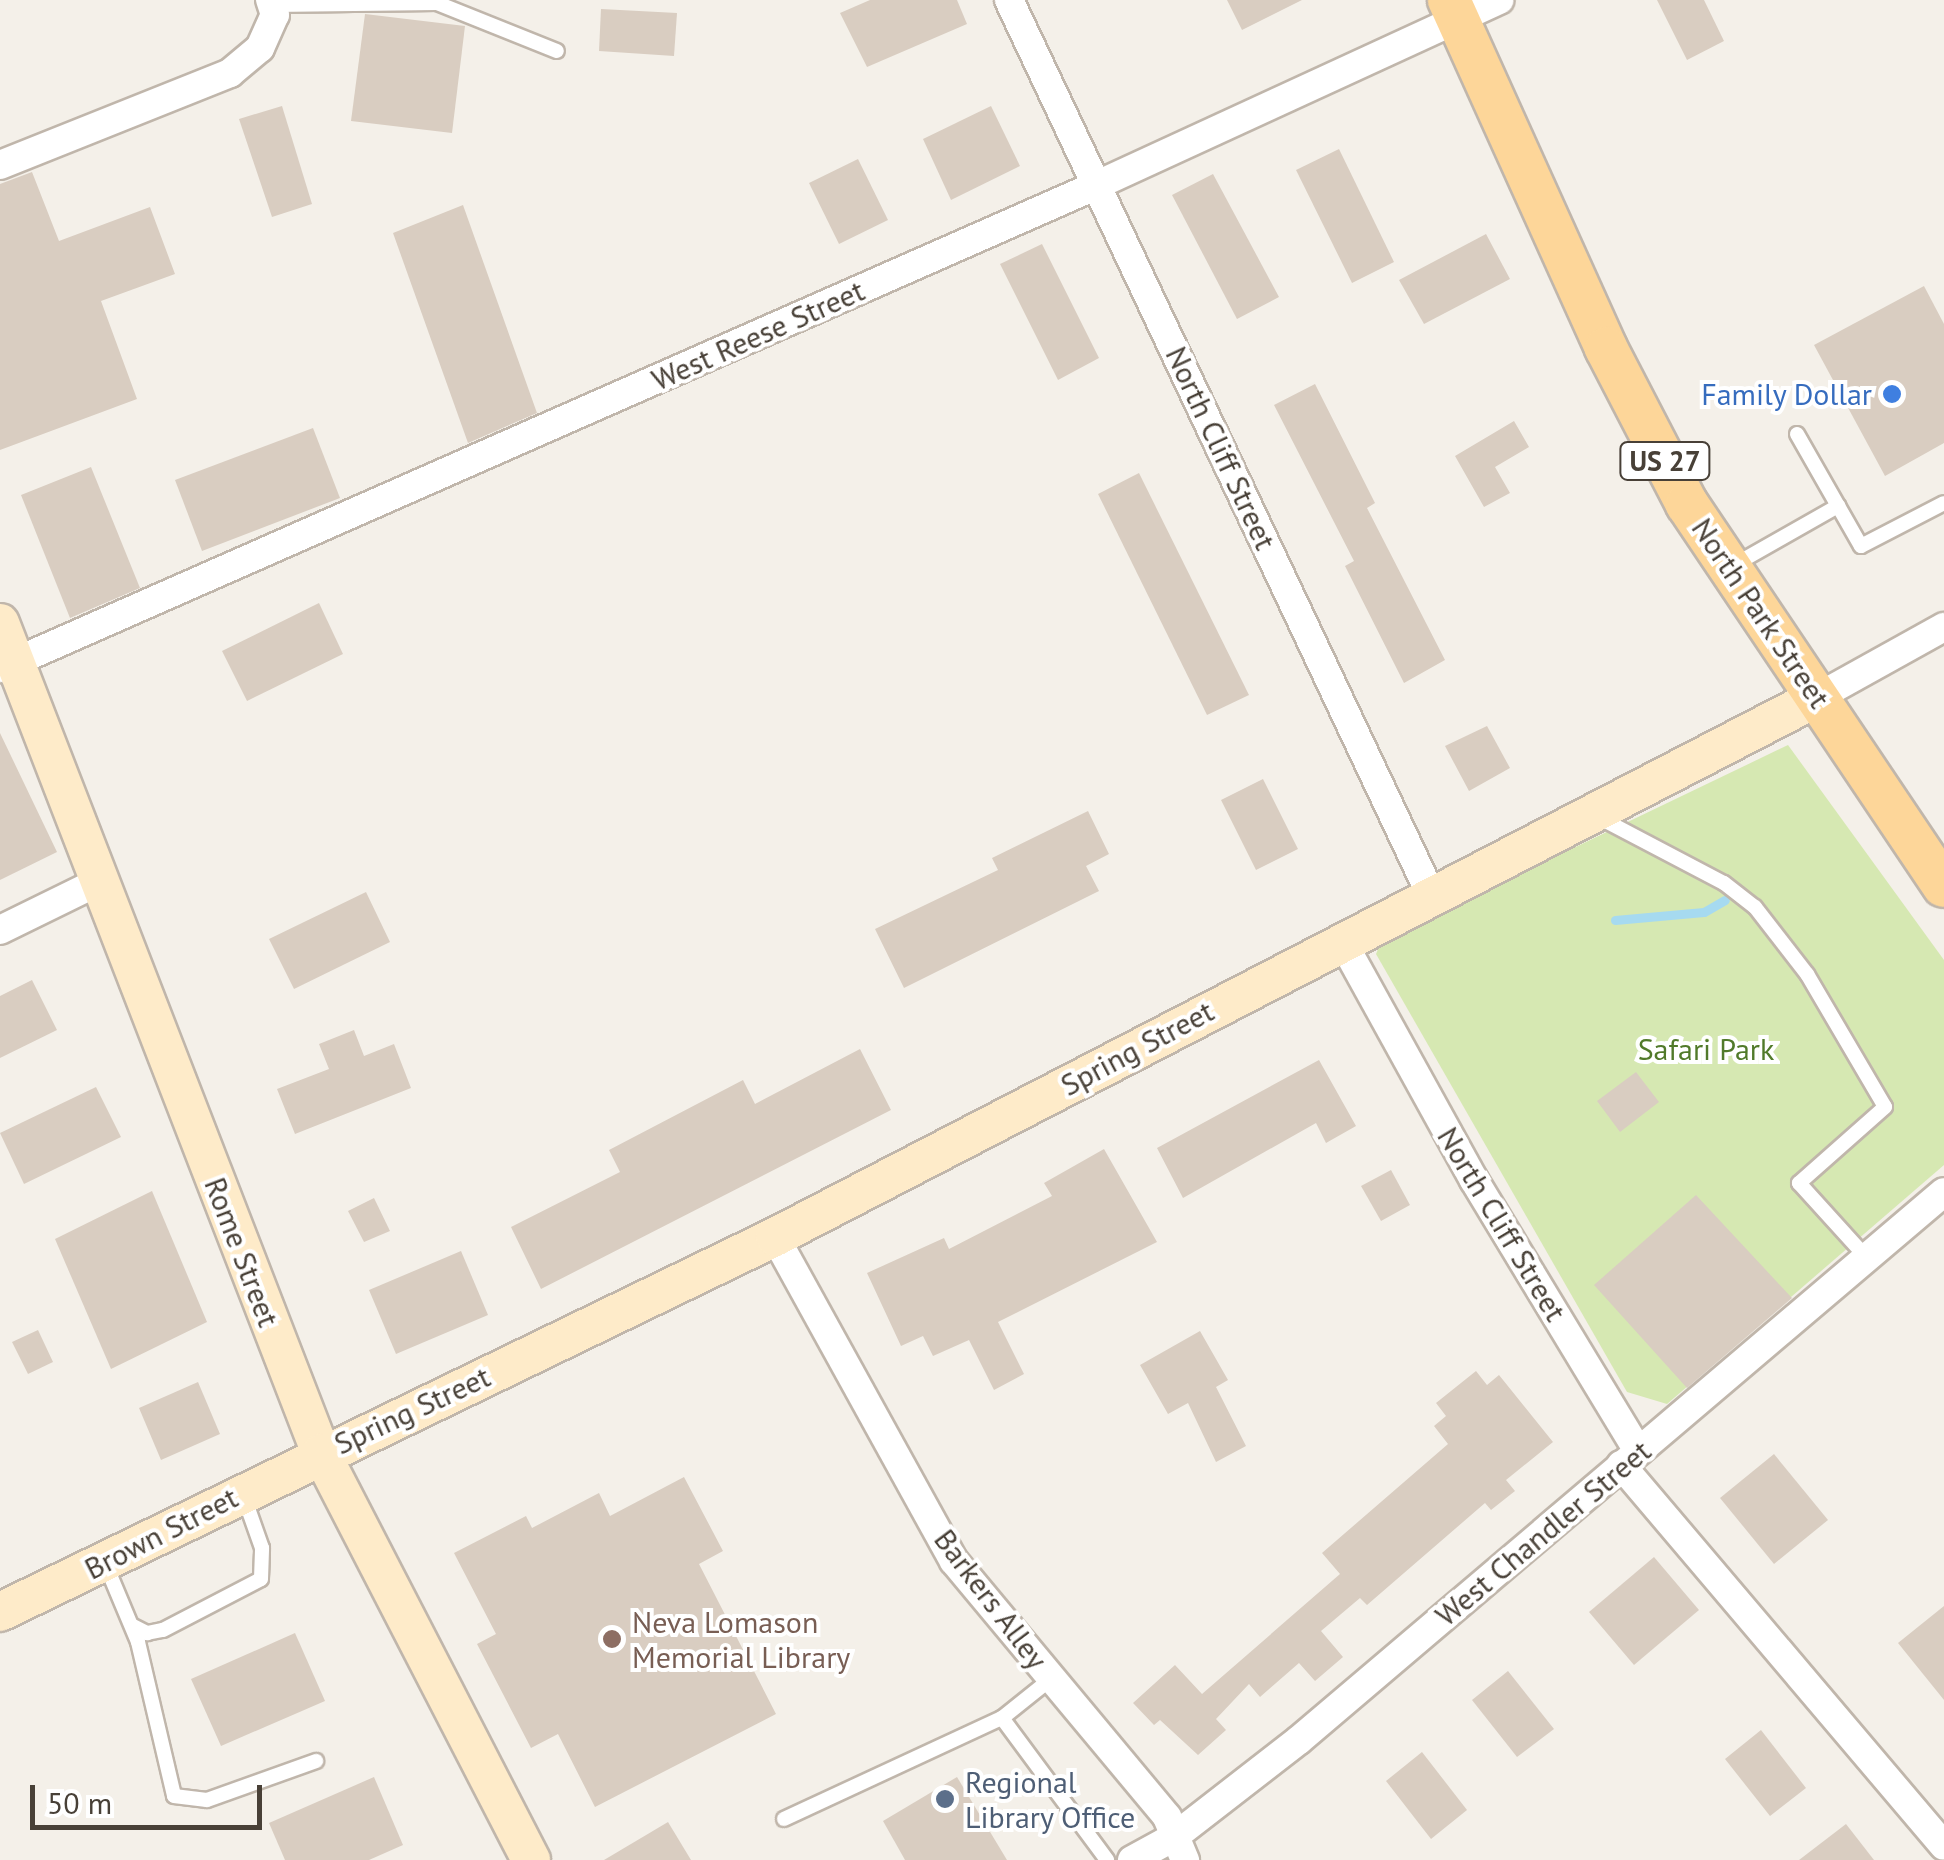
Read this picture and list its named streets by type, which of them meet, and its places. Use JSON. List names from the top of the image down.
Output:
{
  "streets": {
    "main road": ["US 27", "North Park Street"],
    "street": [
      "West Reese Street",
      "North Cliff Street",
      "Spring Street",
      "Rome Street",
      "Brown Street",
      "West Chandler Street",
      "Barkers Alley"
    ]
  },
  "crossings": [
    ["West Reese Street", "North Cliff Street"],
    ["West Reese Street", "North Park Street"],
    ["West Reese Street", "Rome Street"],
    ["North Cliff Street", "Spring Street"],
    ["North Cliff Street", "West Chandler Street"],
    ["North Park Street", "Spring Street"],
    ["Spring Street", "Rome Street"],
    ["Spring Street", "Brown Street"],
    ["Spring Street", "Barkers Alley"],
    ["Rome Street", "Brown Street"],
    ["West Chandler Street", "Barkers Alley"]
  ],
  "parks": ["Safari Park"],
  "places": ["Family Dollar", "Neva Lomason Memorial Library", "Regional Library Office"],
  "scale_bar": "50 m"
}
